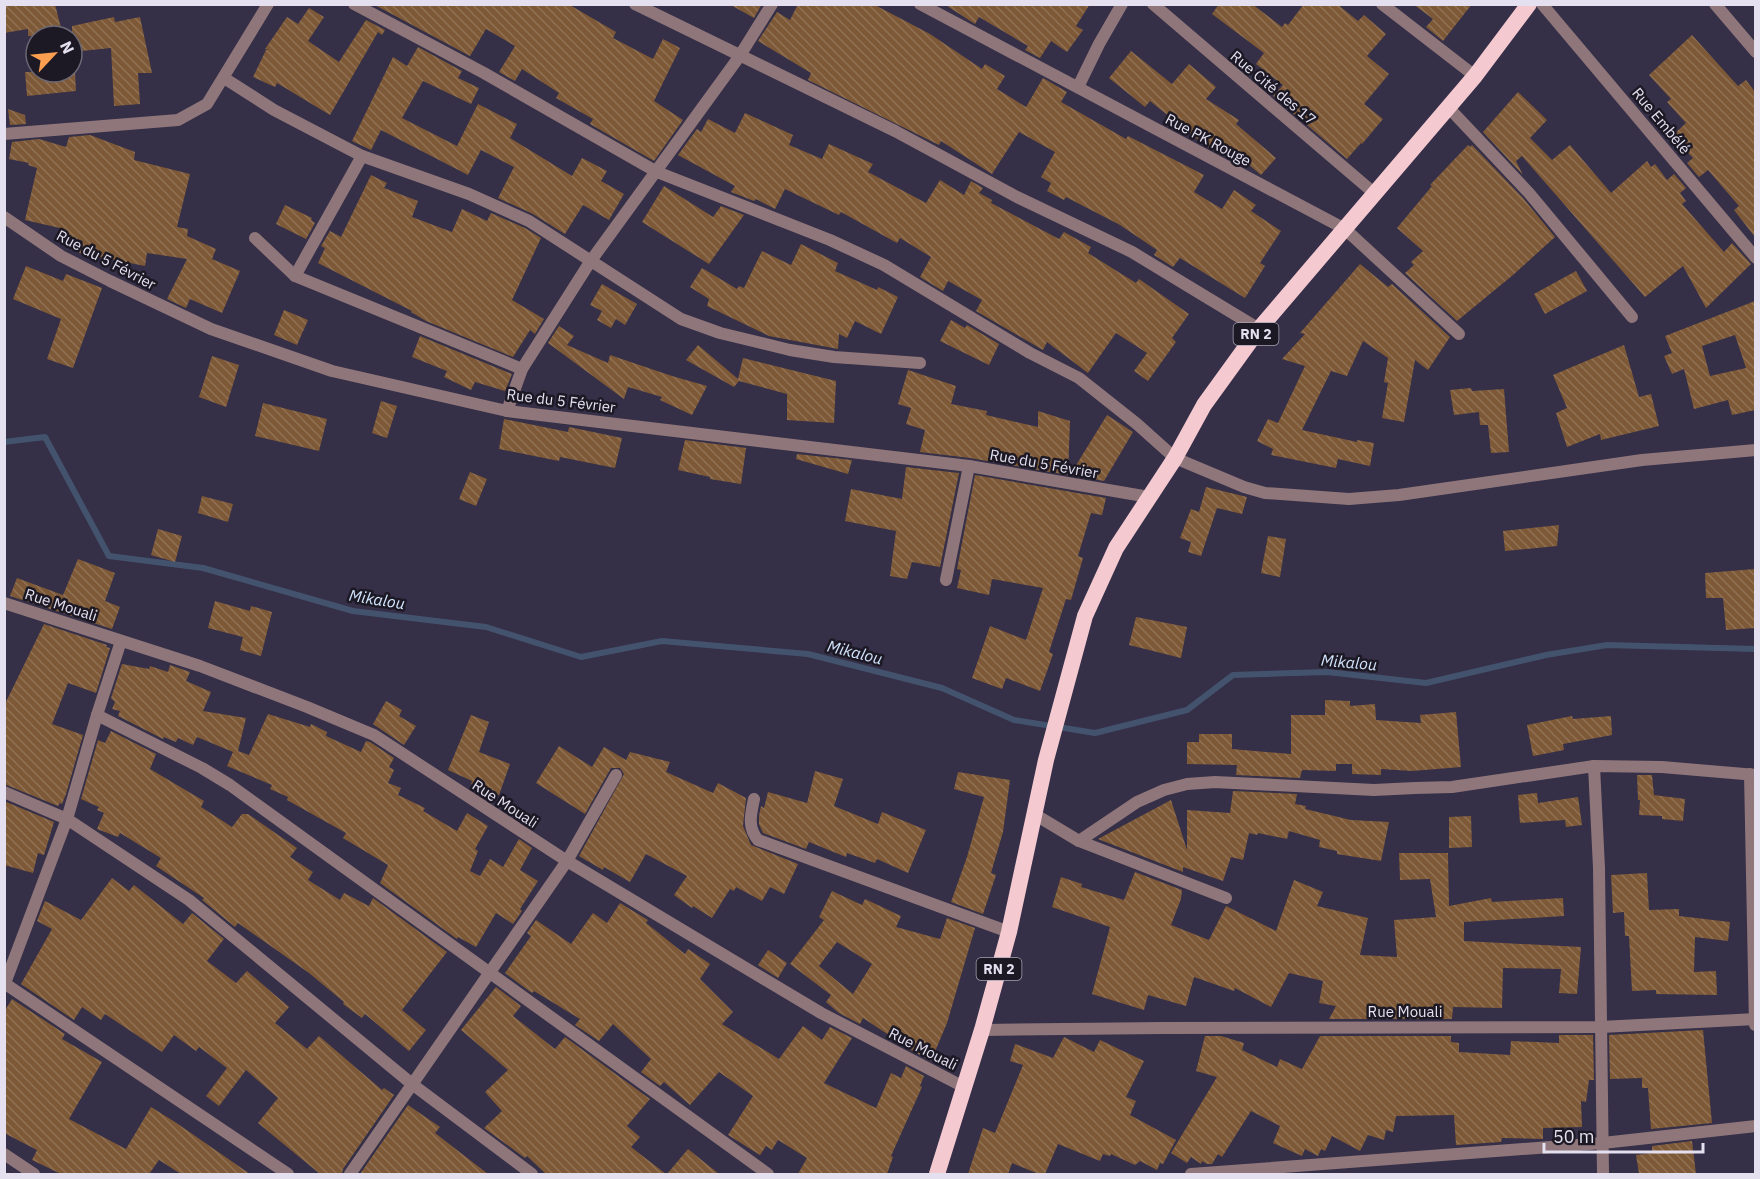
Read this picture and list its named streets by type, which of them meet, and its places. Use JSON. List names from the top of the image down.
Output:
{
  "streets": {
    "highway": ["RN 2"],
    "street": [
      "Rue Cité des 17",
      "Rue Embélé",
      "Rue PK Rouge",
      "Rue du 5 Février",
      "Rue Mouali"
    ]
  },
  "crossings": [
    ["Rue Cité des 17", "RN 2"],
    ["Rue PK Rouge", "RN 2"],
    ["Rue du 5 Février", "RN 2"],
    ["RN 2", "Rue Mouali"]
  ],
  "water": ["Mikalou"],
  "scale_bar": "50 m",
  "north": "top right"
}
